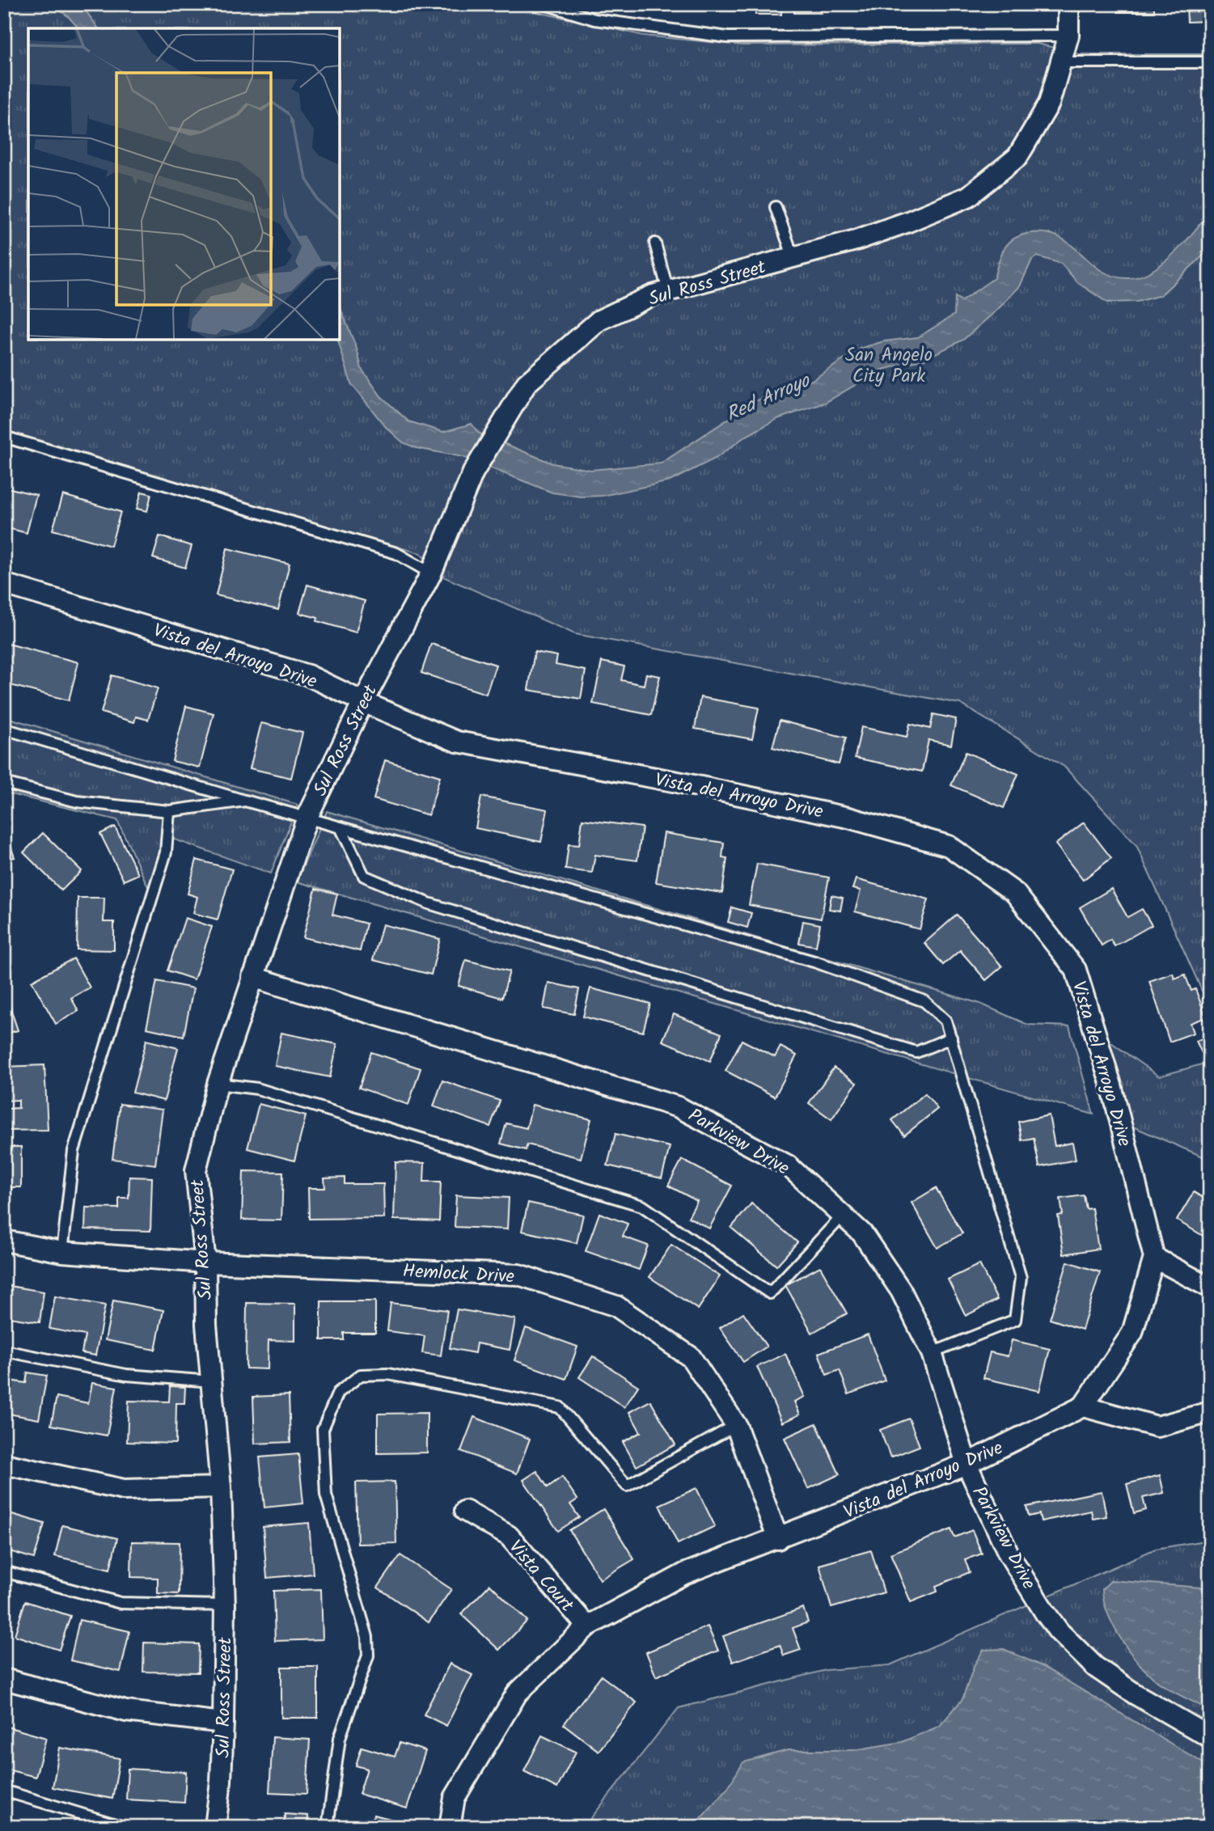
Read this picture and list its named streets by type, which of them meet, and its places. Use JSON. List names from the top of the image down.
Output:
{
  "streets": {
    "street": [
      "Sul Ross Street",
      "Vista del Arroyo Drive",
      "Parkview Drive",
      "Hemlock Drive",
      "Vista Court"
    ]
  },
  "crossings": [
    ["Sul Ross Street", "Vista del Arroyo Drive"],
    ["Sul Ross Street", "Parkview Drive"],
    ["Sul Ross Street", "Hemlock Drive"],
    ["Vista del Arroyo Drive", "Parkview Drive"],
    ["Vista del Arroyo Drive", "Hemlock Drive"],
    ["Vista del Arroyo Drive", "Vista Court"]
  ],
  "water": ["Red Arroyo"],
  "parks": ["San Angelo City Park"]
}
